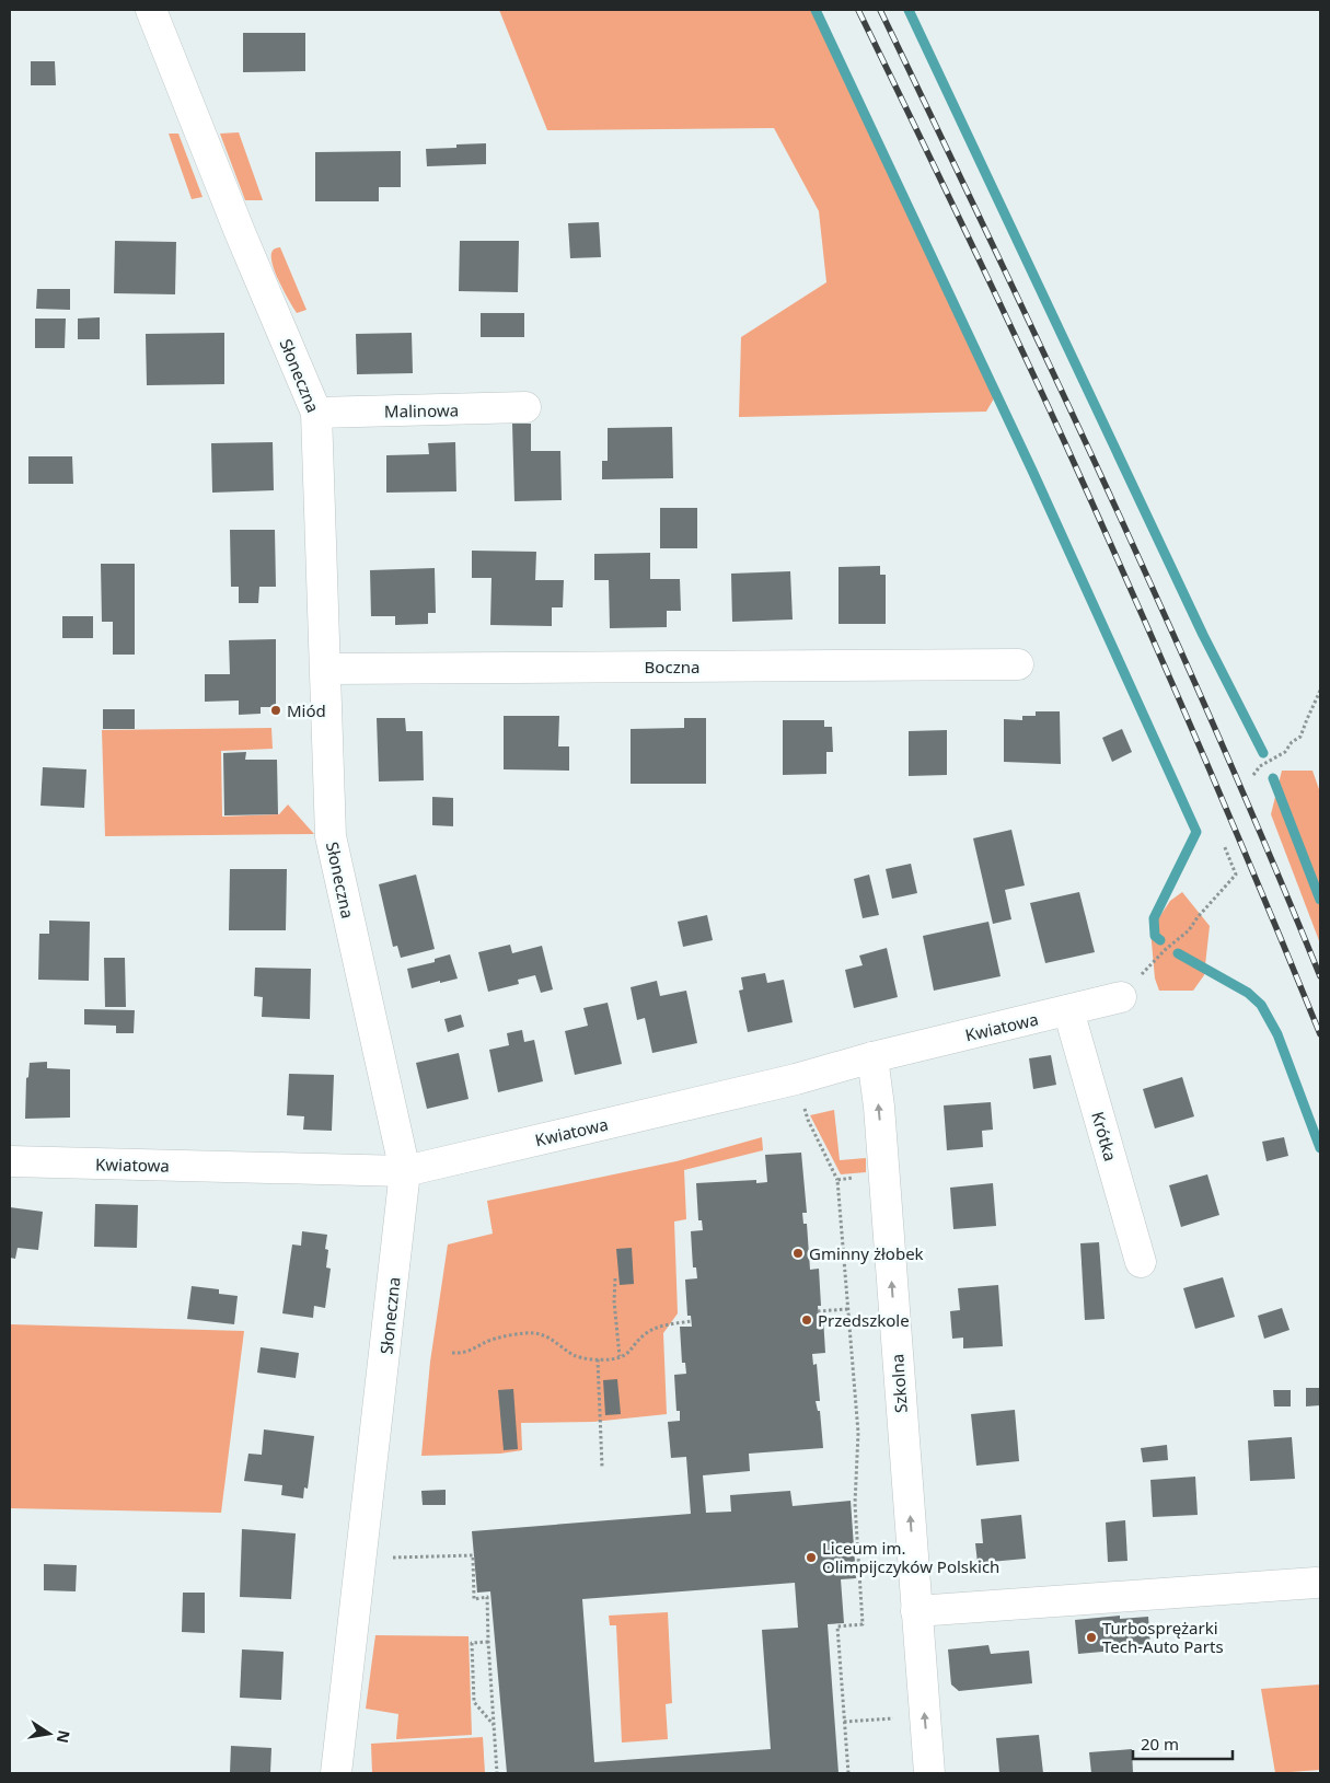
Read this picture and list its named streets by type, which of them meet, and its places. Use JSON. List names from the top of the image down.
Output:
{
  "streets": {
    "street": [
      "Słoneczna",
      "Malinowa",
      "Boczna",
      "Kwiatowa",
      "Krótka",
      "Szkolna"
    ]
  },
  "crossings": [
    ["Słoneczna", "Malinowa"],
    ["Słoneczna", "Boczna"],
    ["Słoneczna", "Kwiatowa"],
    ["Kwiatowa", "Krótka"],
    ["Kwiatowa", "Szkolna"]
  ],
  "one_way": ["Szkolna"],
  "places": [
    "Miód",
    "Gminny żłobek",
    "Przedszkole",
    "Liceum im. Olimpijczyków Polskich",
    "Turbosprężarki Tech-Auto Parts"
  ],
  "scale_bar": "20 m",
  "north": "right"
}
